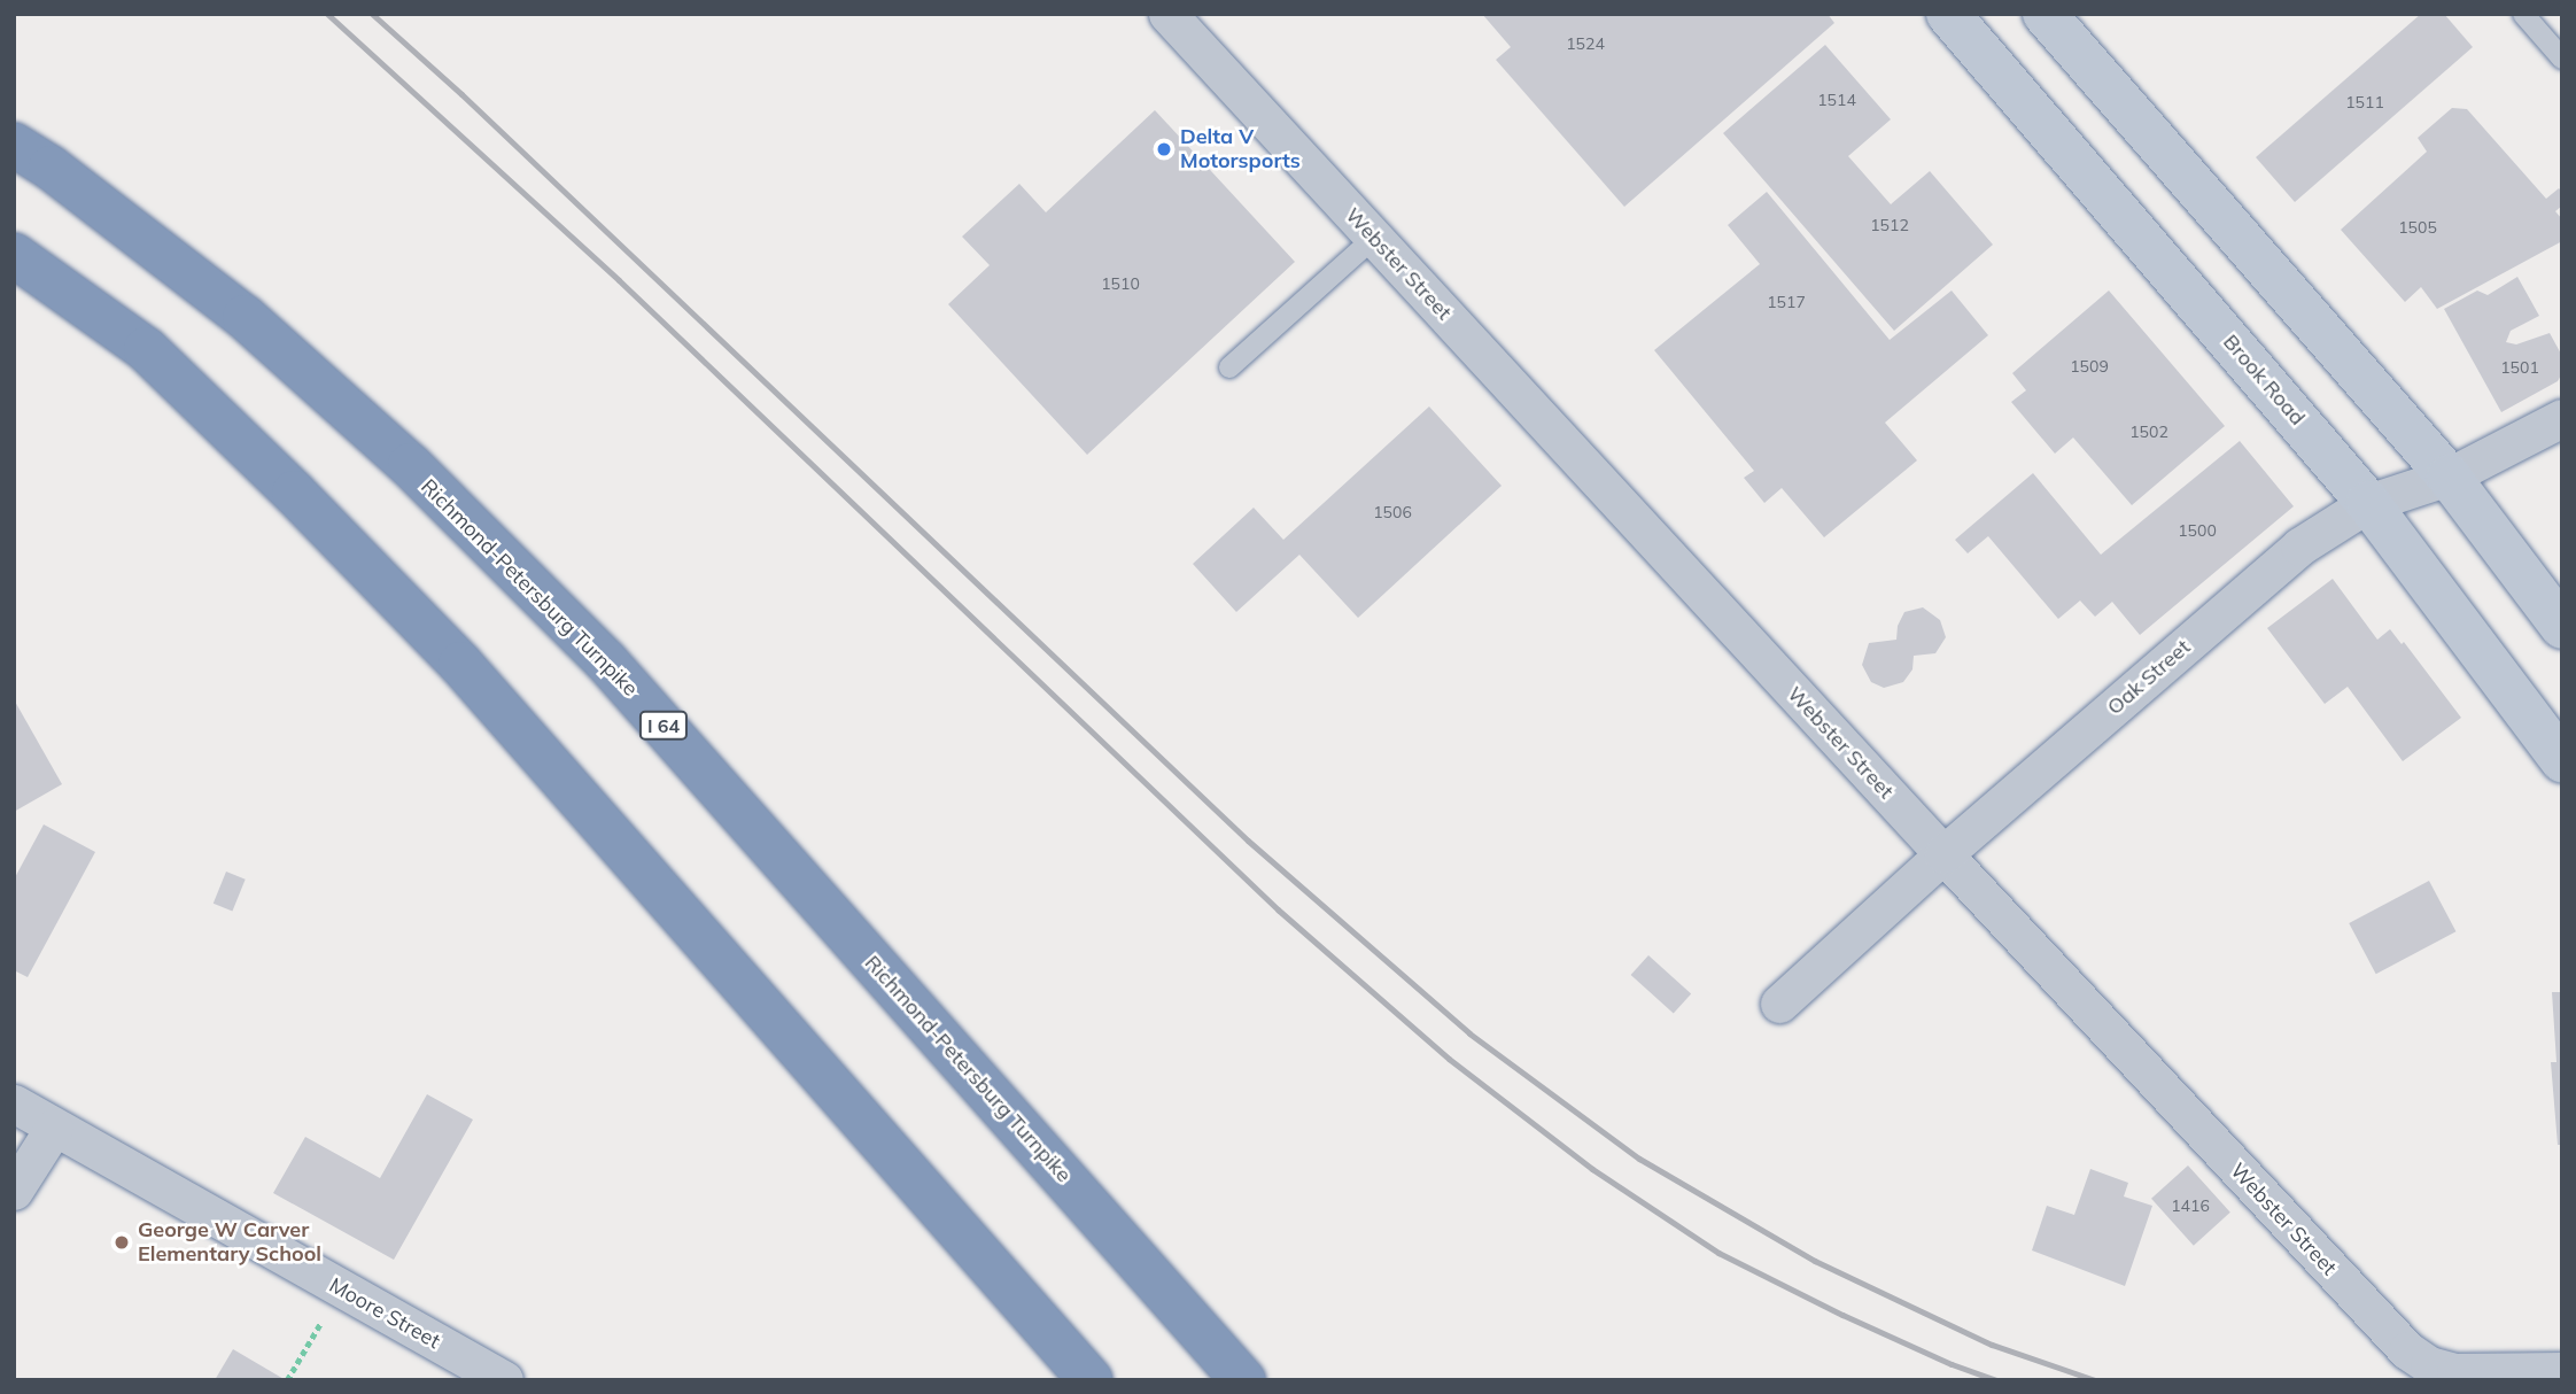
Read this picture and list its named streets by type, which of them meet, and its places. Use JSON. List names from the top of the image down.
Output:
{
  "streets": {
    "highway": ["Richmond-Petersburg Turnpike", "I 64"],
    "main road": ["Brook Road"],
    "street": ["Webster Street", "Oak Street", "Moore Street"]
  },
  "crossings": [
    ["Webster Street", "Oak Street"],
    ["Brook Road", "Oak Street"]
  ],
  "places": ["Delta V Motorsports", "George W Carver Elementary School"],
  "house_numbers": [
    "1524",
    "1514",
    "1511",
    "1512",
    "1505",
    "1510",
    "1517",
    "1509",
    "1501",
    "1502",
    "1506",
    "1500",
    "1416"
  ]
}
